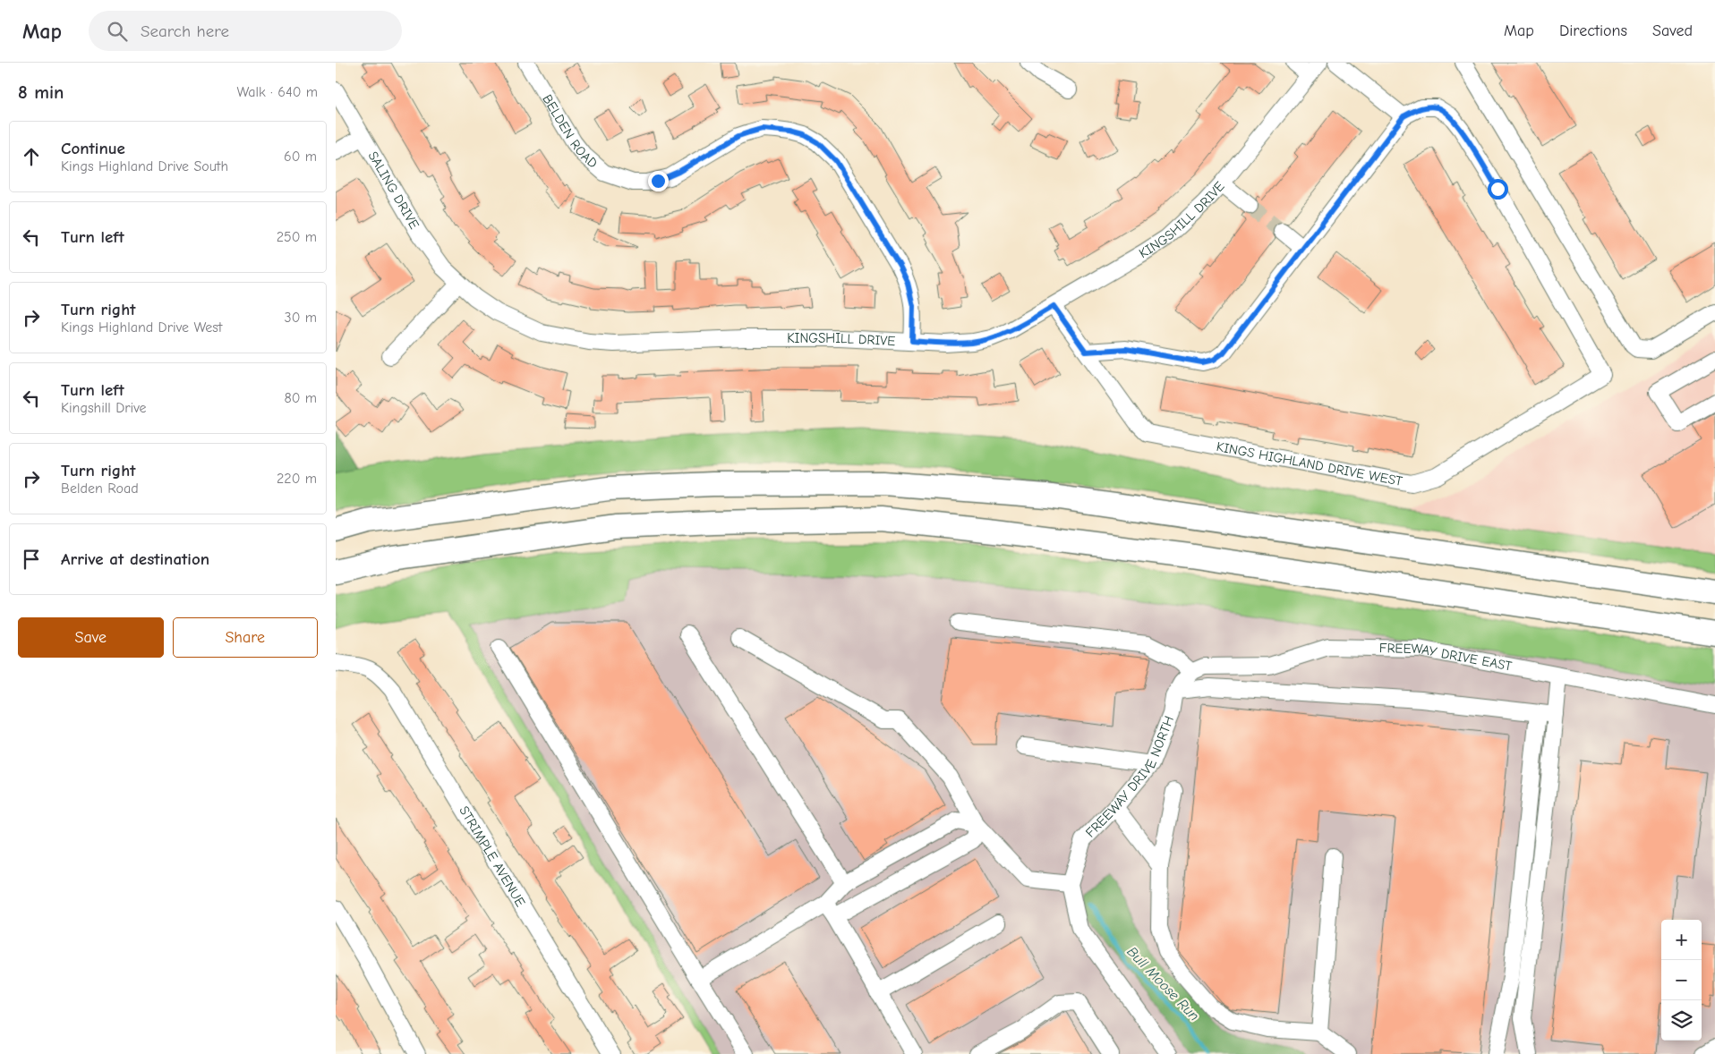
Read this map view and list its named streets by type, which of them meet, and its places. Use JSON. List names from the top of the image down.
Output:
{
  "streets": {
    "street": [
      "BELDEN ROAD",
      "SALING DRIVE",
      "KINGSHILL DRIVE",
      "KINGS HIGHLAND DRIVE WEST",
      "FREEWAY DRIVE EAST",
      "FREEWAY DRIVE NORTH",
      "STRIMPLE AVENUE"
    ]
  },
  "crossings": [
    ["BELDEN ROAD", "KINGSHILL DRIVE"],
    ["SALING DRIVE", "KINGSHILL DRIVE"],
    ["KINGSHILL DRIVE", "KINGS HIGHLAND DRIVE WEST"],
    ["FREEWAY DRIVE EAST", "FREEWAY DRIVE NORTH"]
  ],
  "water": ["Bull Moose Run"],
  "page": {
    "header": "Map",
    "search": "Search here",
    "nav": ["Map", "Directions", "Saved"],
    "heading": ["8 min", "Walk · 640 m"],
    "list": [
      ["Continue", "Kings Highland Drive South", "60 m"],
      ["Turn left", "250 m"],
      ["Turn right", "Kings Highland Drive West", "30 m"],
      ["Turn left", "Kingshill Drive", "80 m"],
      ["Turn right", "Belden Road", "220 m"],
      "Arrive at destination"
    ],
    "buttons": ["Save", "Share"],
    "map_buttons": ["+", "−"]
  }
}
